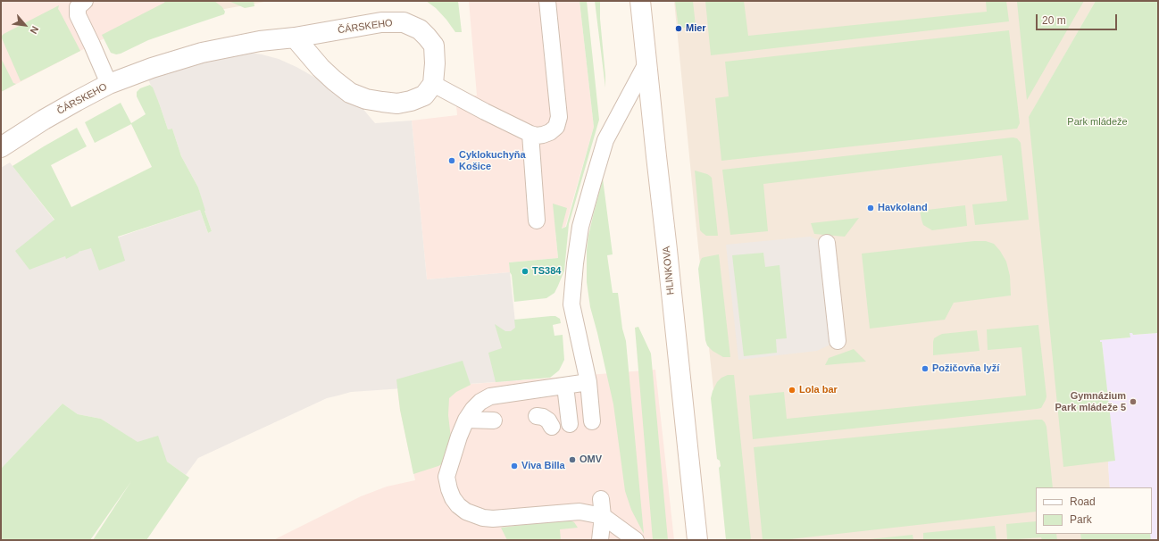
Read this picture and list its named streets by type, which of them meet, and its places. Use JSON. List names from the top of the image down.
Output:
{
  "streets": {
    "street": ["ČÁRSKEHO", "HLINKOVA"]
  },
  "parks": ["Park mládeže"],
  "places": [
    "Mier",
    "Cyklokuchyňa Košice",
    "Havkoland",
    "TS384",
    "Požičovňa lyží",
    "Lola bar",
    "Gymnázium Park mládeže 5",
    "OMV",
    "Viva Billa"
  ],
  "legend": ["Road", "Park"],
  "scale_bar": "20 m",
  "north": "bottom right"
}
